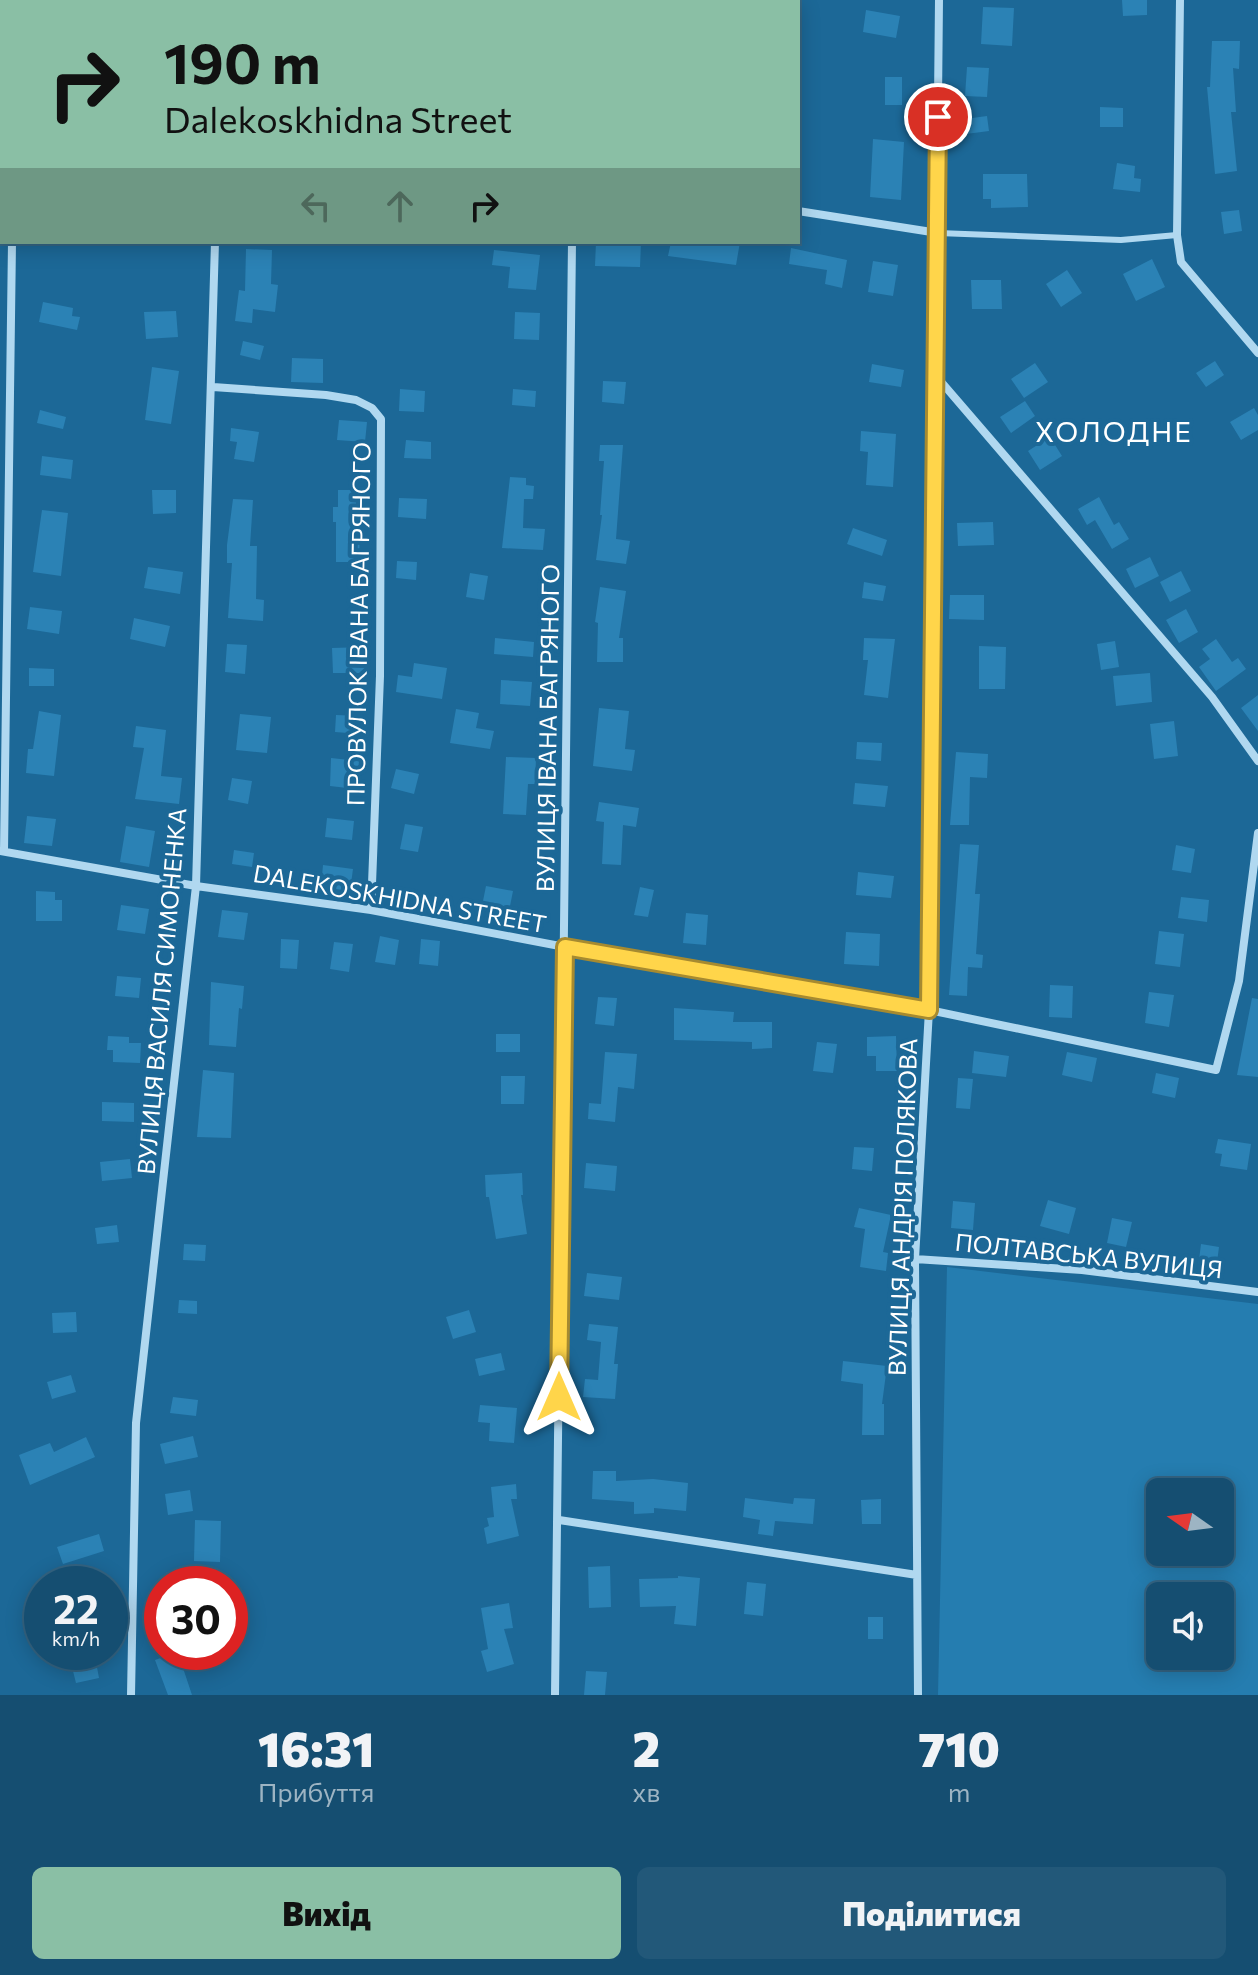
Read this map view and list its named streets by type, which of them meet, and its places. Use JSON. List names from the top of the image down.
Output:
{
  "streets": {
    "street": [
      "ПРОВУЛОК ІВАНА БАГРЯНОГО",
      "ВУЛИЦЯ ІВАНА БАГРЯНОГО",
      "DALEKOSKHIDNA STREET",
      "ВУЛИЦЯ ВАСИЛЯ СИМОНЕНКА",
      "ВУЛИЦЯ АНДРІЯ ПОЛЯКОВА",
      "ПОЛТАВСЬКА ВУЛИЦЯ"
    ]
  },
  "crossings": [
    ["ПРОВУЛОК ІВАНА БАГРЯНОГО", "DALEKOSKHIDNA STREET"],
    ["ПРОВУЛОК ІВАНА БАГРЯНОГО", "ВУЛИЦЯ ВАСИЛЯ СИМОНЕНКА"],
    ["ВУЛИЦЯ ІВАНА БАГРЯНОГО", "DALEKOSKHIDNA STREET"],
    ["DALEKOSKHIDNA STREET", "ВУЛИЦЯ ВАСИЛЯ СИМОНЕНКА"],
    ["DALEKOSKHIDNA STREET", "ВУЛИЦЯ АНДРІЯ ПОЛЯКОВА"],
    ["ВУЛИЦЯ АНДРІЯ ПОЛЯКОВА", "ПОЛТАВСЬКА ВУЛИЦЯ"]
  ],
  "districts": ["ХОЛОДНЕ"],
  "north": "left",
  "page": {
    "turn": ["190 m", "Dalekoskhidna Street"],
    "speed": "22 km/h",
    "limit": "30",
    "eta": [
      "16:31",
      "Прибуття",
      "2",
      "хв",
      "710",
      "m"
    ],
    "buttons": ["Вихід", "Поділитися"]
  }
}
